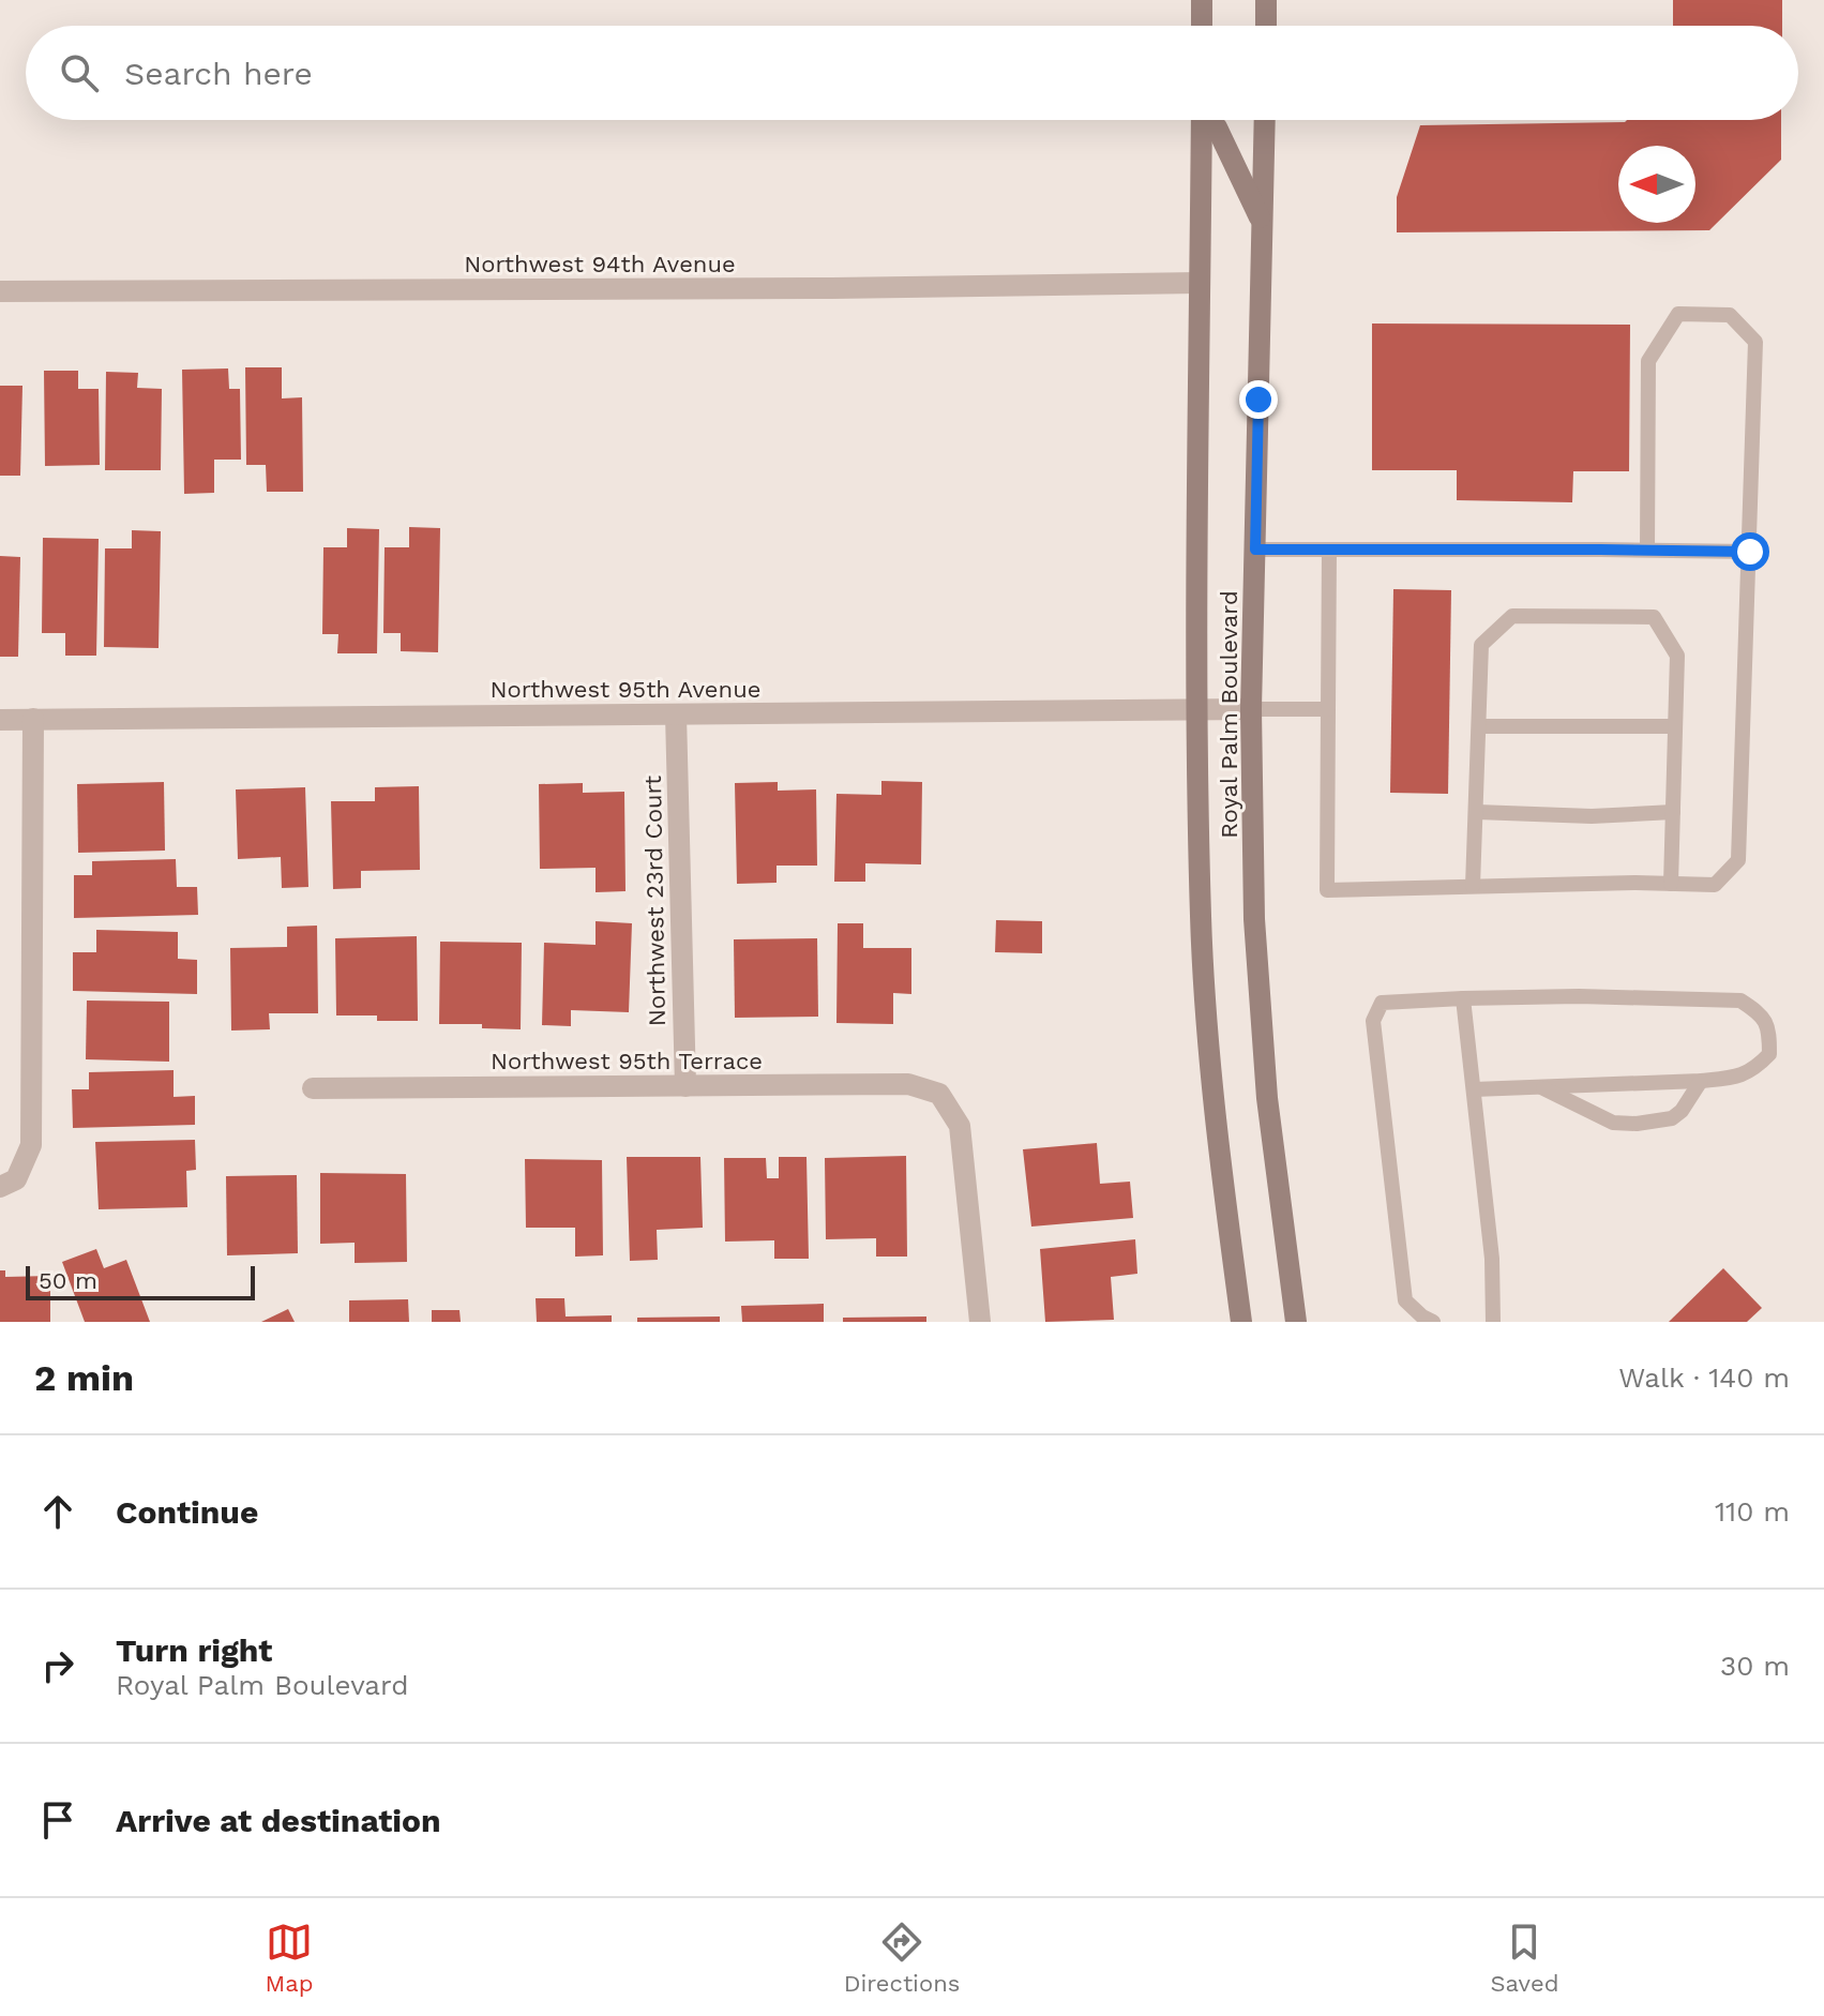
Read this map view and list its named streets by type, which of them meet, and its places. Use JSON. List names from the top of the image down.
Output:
{
  "streets": {
    "main road": ["Royal Palm Boulevard"],
    "street": [
      "Northwest 94th Avenue",
      "Northwest 95th Avenue",
      "Northwest 23rd Court",
      "Northwest 95th Terrace"
    ]
  },
  "crossings": [
    ["Northwest 94th Avenue", "Royal Palm Boulevard"],
    ["Northwest 95th Avenue", "Royal Palm Boulevard"],
    ["Northwest 95th Avenue", "Northwest 23rd Court"],
    ["Northwest 23rd Court", "Northwest 95th Terrace"]
  ],
  "scale_bar": "50 m",
  "north": "left",
  "page": {
    "search": "Search here",
    "scale": "50 m",
    "heading": ["2 min", "Walk · 140 m"],
    "list": [
      ["Continue", "110 m"],
      ["Turn right", "Royal Palm Boulevard", "30 m"],
      "Arrive at destination"
    ],
    "nav": ["Map", "Directions", "Saved"]
  }
}
